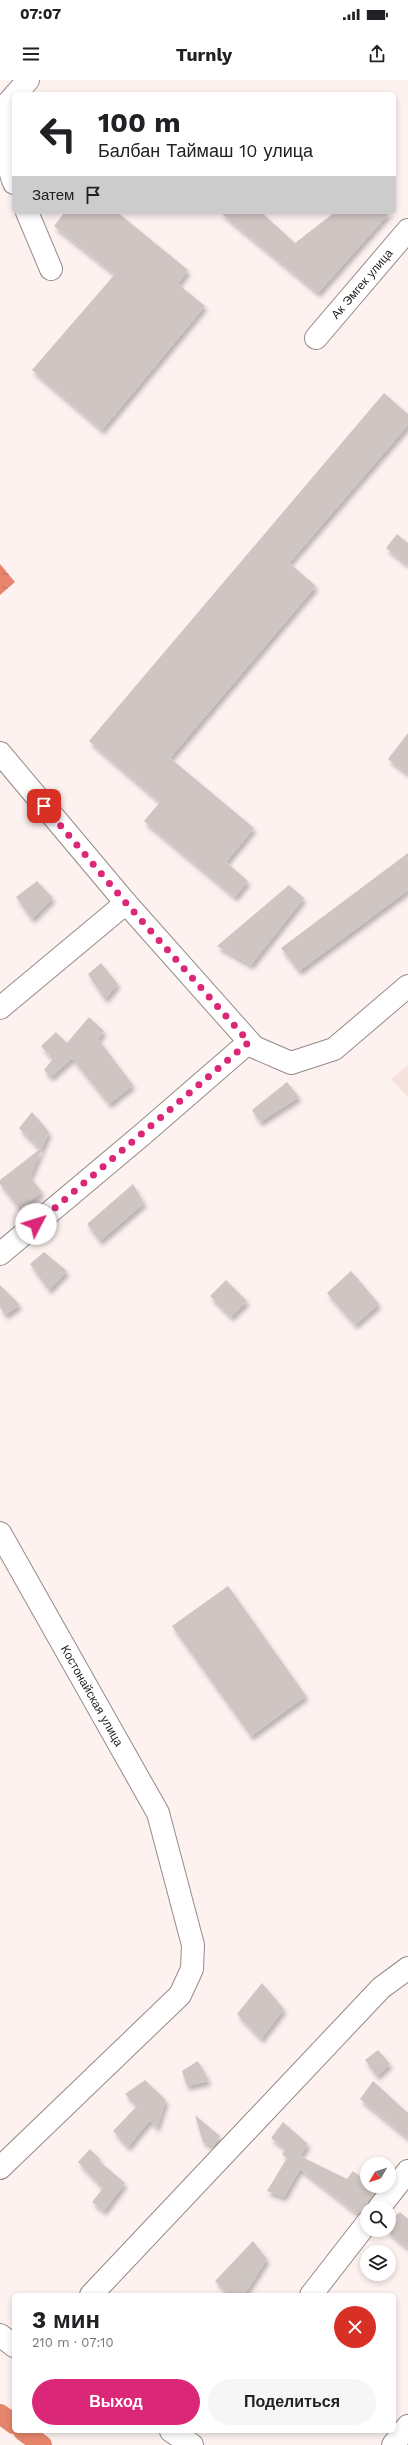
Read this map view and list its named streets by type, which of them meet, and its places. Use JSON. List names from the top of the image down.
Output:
{
  "streets": {
    "street": ["Ак Эмгек улица", "Костонайская улица"]
  },
  "north": "bottom left",
  "page": {
    "status": "07:07",
    "header": "Turnly",
    "turn": ["100 m", "Балбан Таймаш 10 улица"],
    "then": "Затем",
    "heading": ["3 мин", "210 m · 07:10"],
    "buttons": ["Выход", "Поделиться"]
  }
}
